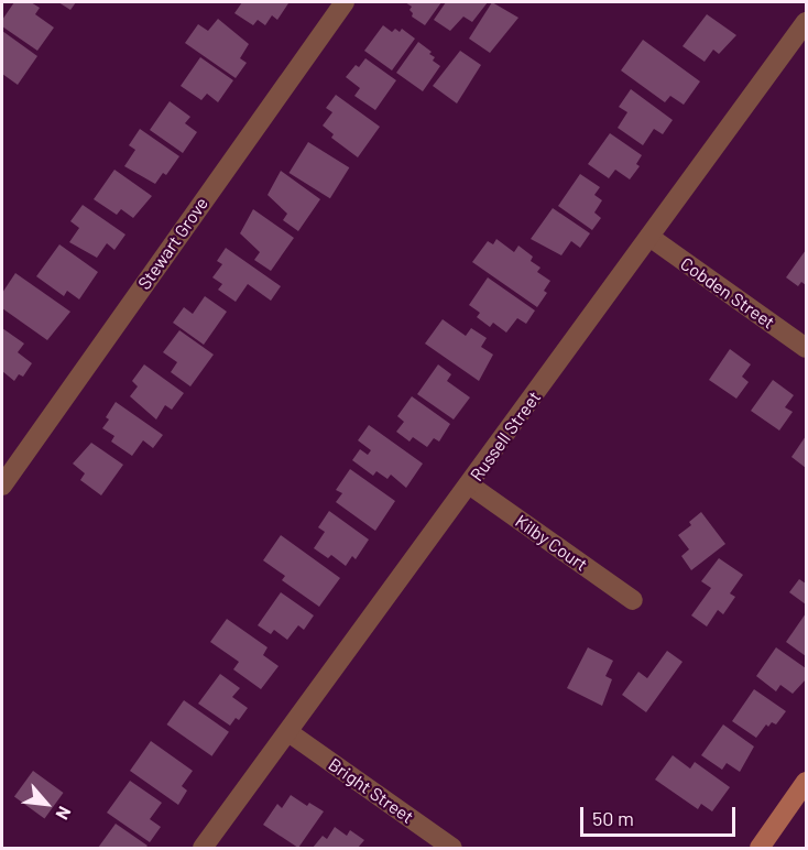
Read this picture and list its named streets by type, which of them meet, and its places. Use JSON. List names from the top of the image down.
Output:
{
  "streets": {
    "street": [
      "Stewart Grove",
      "Cobden Street",
      "Russell Street",
      "Kilby Court",
      "Bright Street"
    ]
  },
  "crossings": [
    ["Cobden Street", "Russell Street"],
    ["Russell Street", "Kilby Court"],
    ["Russell Street", "Bright Street"]
  ],
  "scale_bar": "50 m",
  "north": "bottom right"
}
